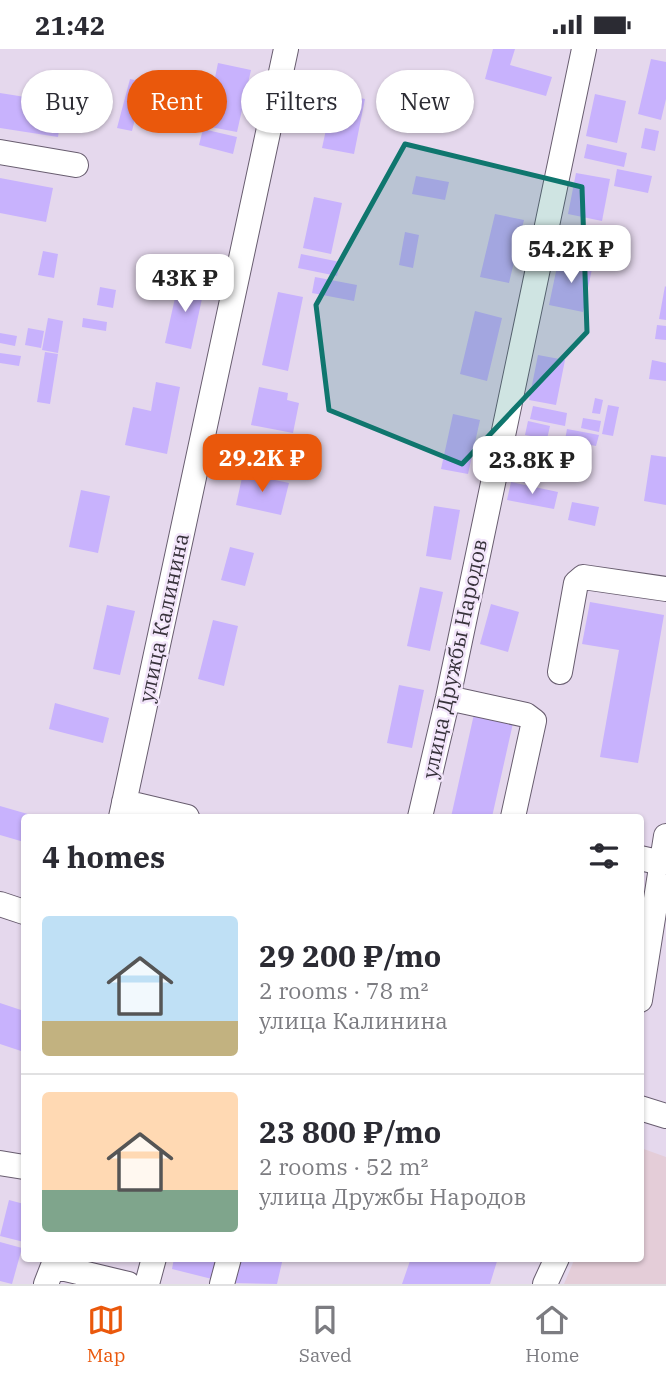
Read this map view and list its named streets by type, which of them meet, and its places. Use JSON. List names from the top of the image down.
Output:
{
  "streets": {
    "street": ["улица Калинина", "улица Дружбы Народов"]
  },
  "page": {
    "status": "21:42",
    "chip": [
      "Buy",
      "Rent",
      "Filters",
      "New"
    ],
    "price": [
      "54.2K ₽",
      "43K ₽",
      "29.2K ₽",
      "23.8K ₽"
    ],
    "heading": "4 homes",
    "list": [
      {
        "name": "29 200 ₽/mo",
        "note": "2 rooms · 78 m² · улица Калинина"
      },
      {
        "name": "23 800 ₽/mo",
        "note": "2 rooms · 52 m² · улица Дружбы Народов"
      }
    ],
    "tabs": ["Map", "Saved", "Home"]
  }
}
